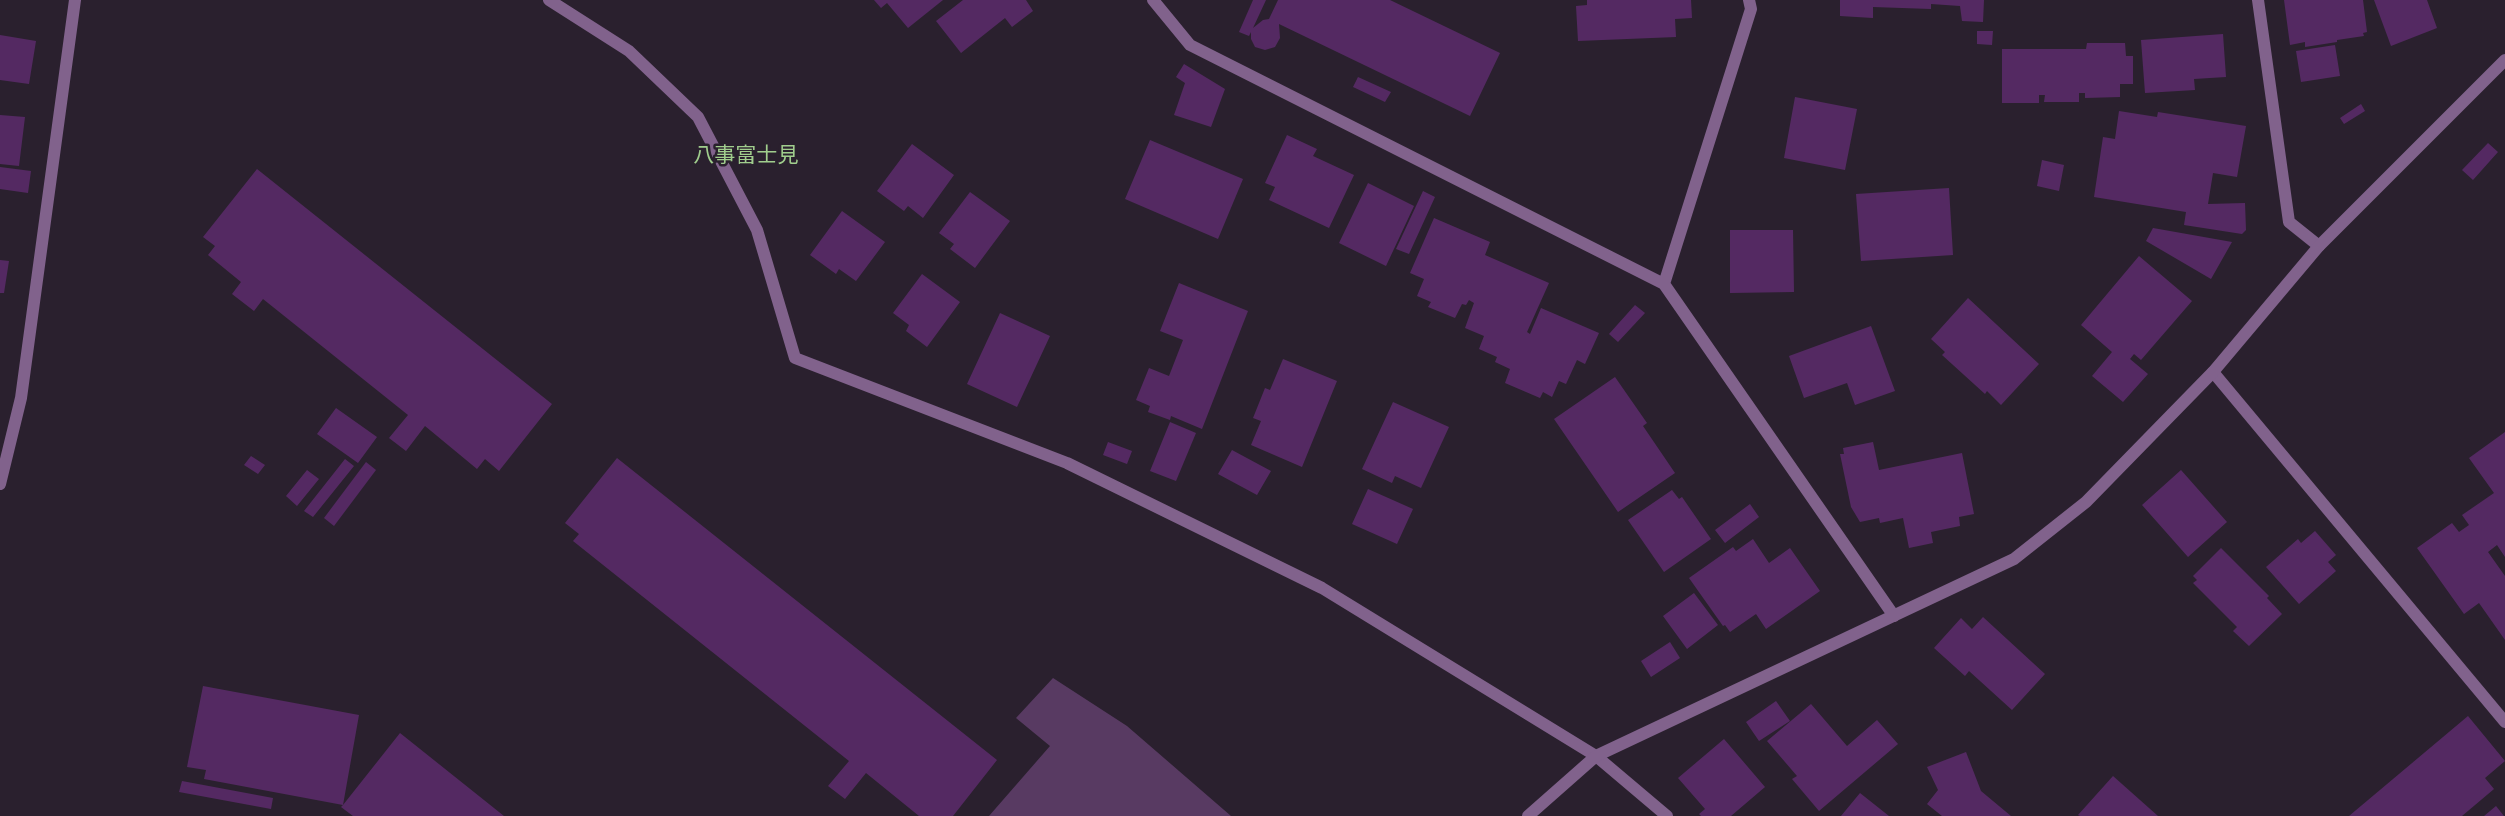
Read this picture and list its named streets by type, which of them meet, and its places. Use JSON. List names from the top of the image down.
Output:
{
  "districts": ["八事富士見"]
}
